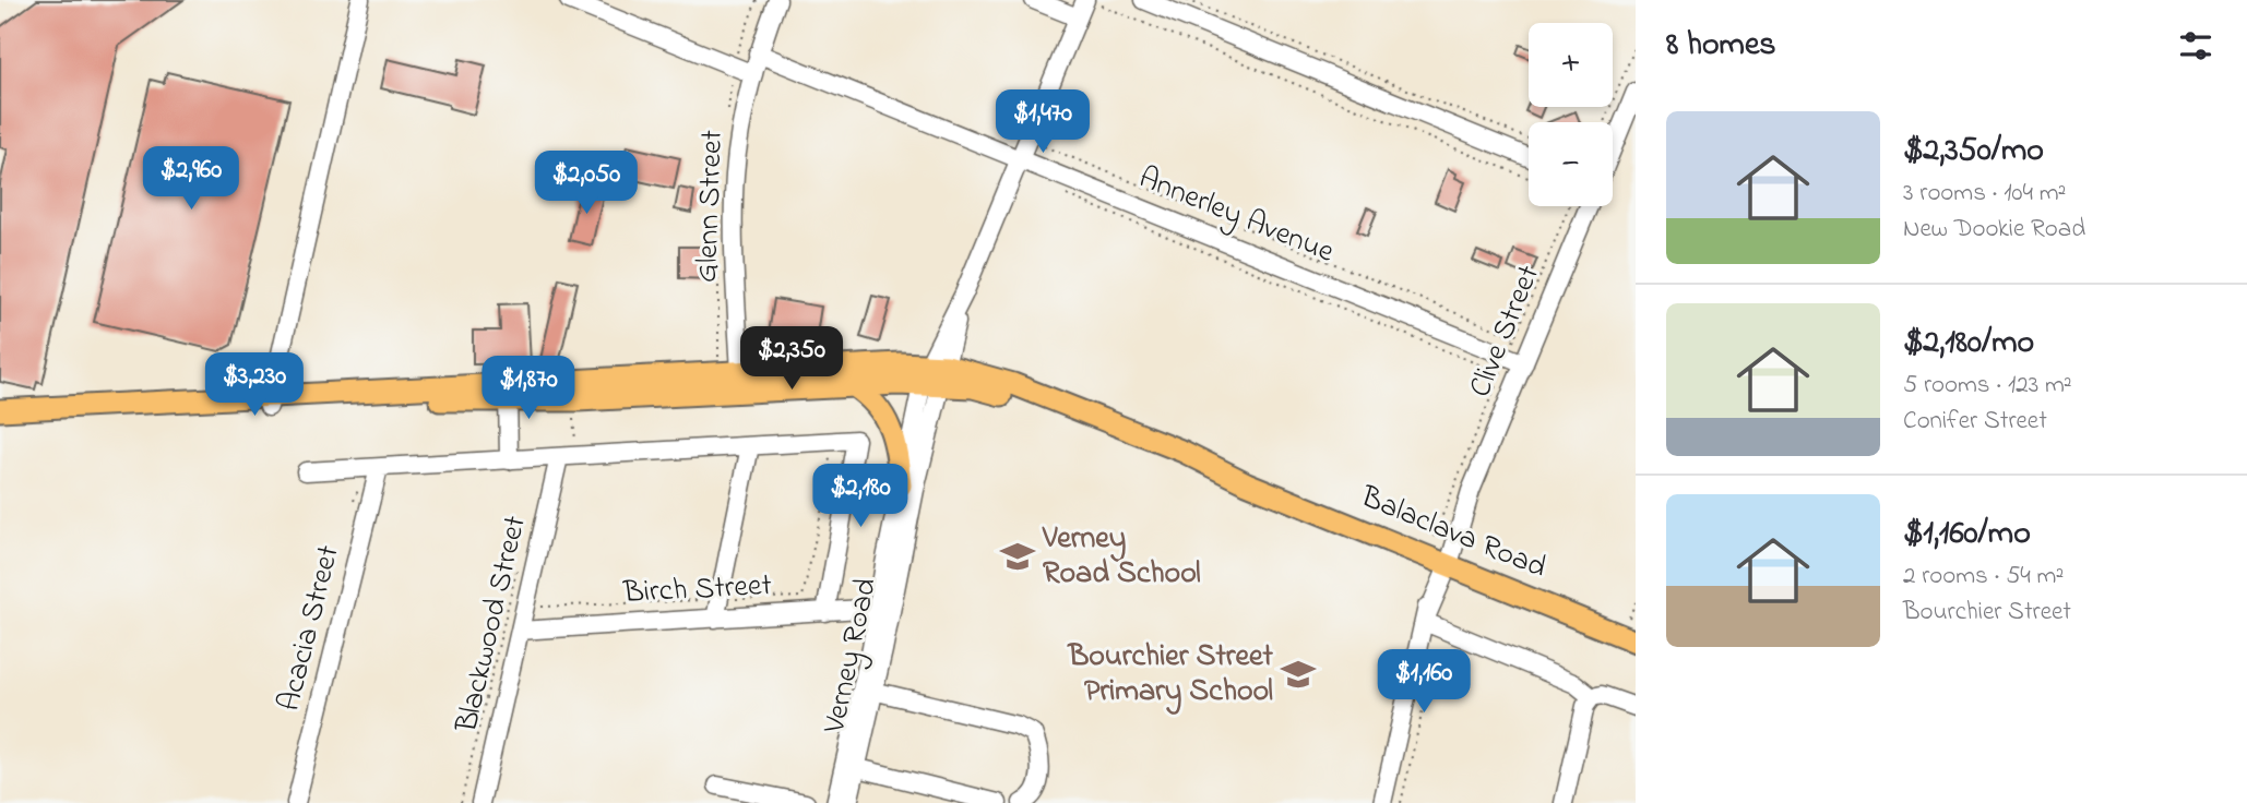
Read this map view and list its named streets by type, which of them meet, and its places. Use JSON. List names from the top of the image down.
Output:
{
  "streets": {
    "main road": ["Balaclava Road"],
    "street": [
      "Glenn Street",
      "Annerley Avenue",
      "Clive Street",
      "Birch Street",
      "Blackwood Street",
      "Acacia Street",
      "Verney Road"
    ]
  },
  "crossings": [
    ["Glenn Street", "Annerley Avenue"],
    ["Annerley Avenue", "Clive Street"],
    ["Clive Street", "Balaclava Road"],
    ["Balaclava Road", "Verney Road"],
    ["Birch Street", "Blackwood Street"],
    ["Birch Street", "Verney Road"]
  ],
  "places": {
    "school or university": ["Verney Road School", "Bourchier Street Primary School"]
  },
  "page": {
    "heading": "8 homes",
    "map_buttons": ["+", "−"],
    "price": [
      "$1,470",
      "$2,960",
      "$2,050",
      "$2,350",
      "$3,230",
      "$1,870",
      "$2,180",
      "$1,160"
    ],
    "list": [
      {
        "name": "$2,350/mo",
        "note": "3 rooms · 104 m² · New Dookie Road"
      },
      {
        "name": "$2,180/mo",
        "note": "5 rooms · 123 m² · Conifer Street"
      },
      {
        "name": "$1,160/mo",
        "note": "2 rooms · 54 m² · Bourchier Street"
      }
    ]
  }
}
